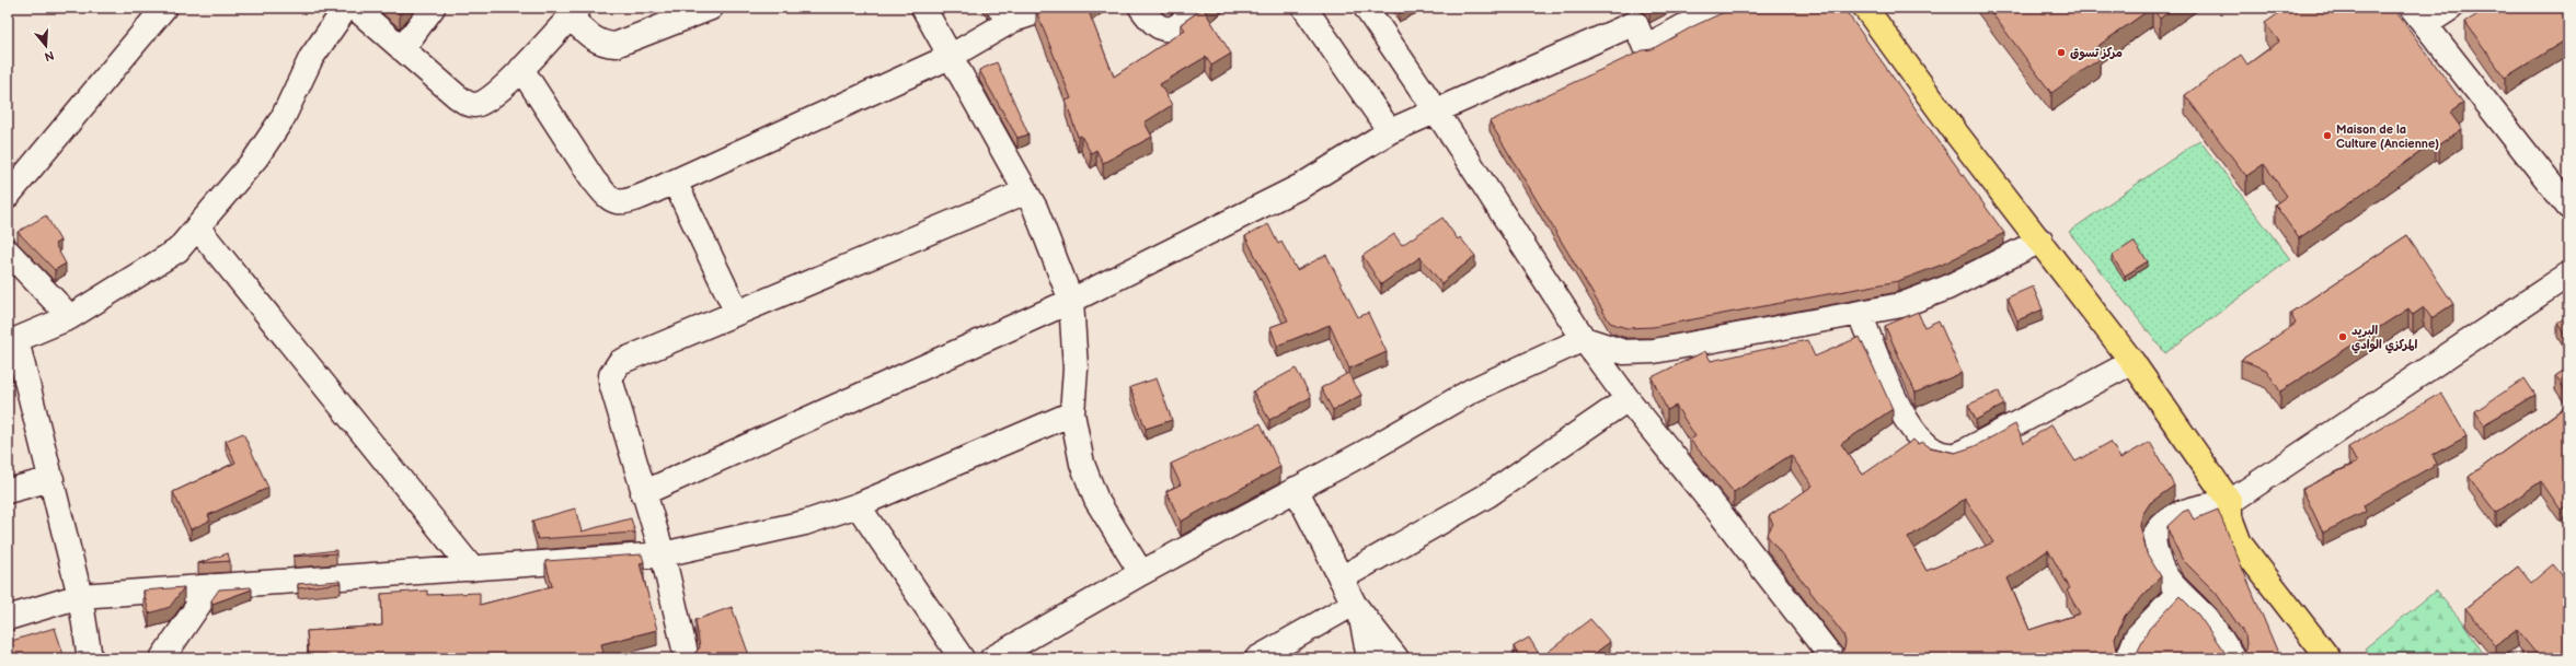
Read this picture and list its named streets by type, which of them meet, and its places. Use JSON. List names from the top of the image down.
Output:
{
  "places": ["مركز تسوق", "Maison de la Culture (Ancienne)", "البريد المركزي الوادي"],
  "north": "bottom"
}
